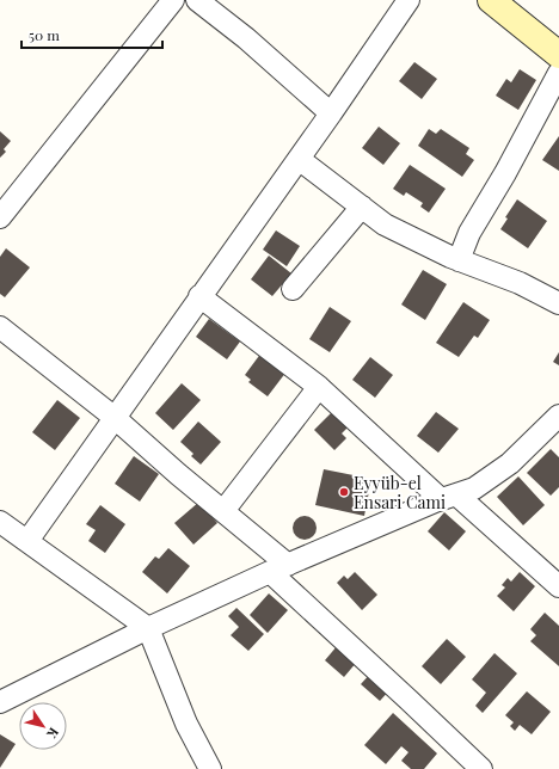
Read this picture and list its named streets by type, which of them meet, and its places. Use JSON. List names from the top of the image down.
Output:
{
  "places": ["Eyyüb-el Ensari Cami"],
  "scale_bar": "50 m",
  "north": "bottom right"
}
